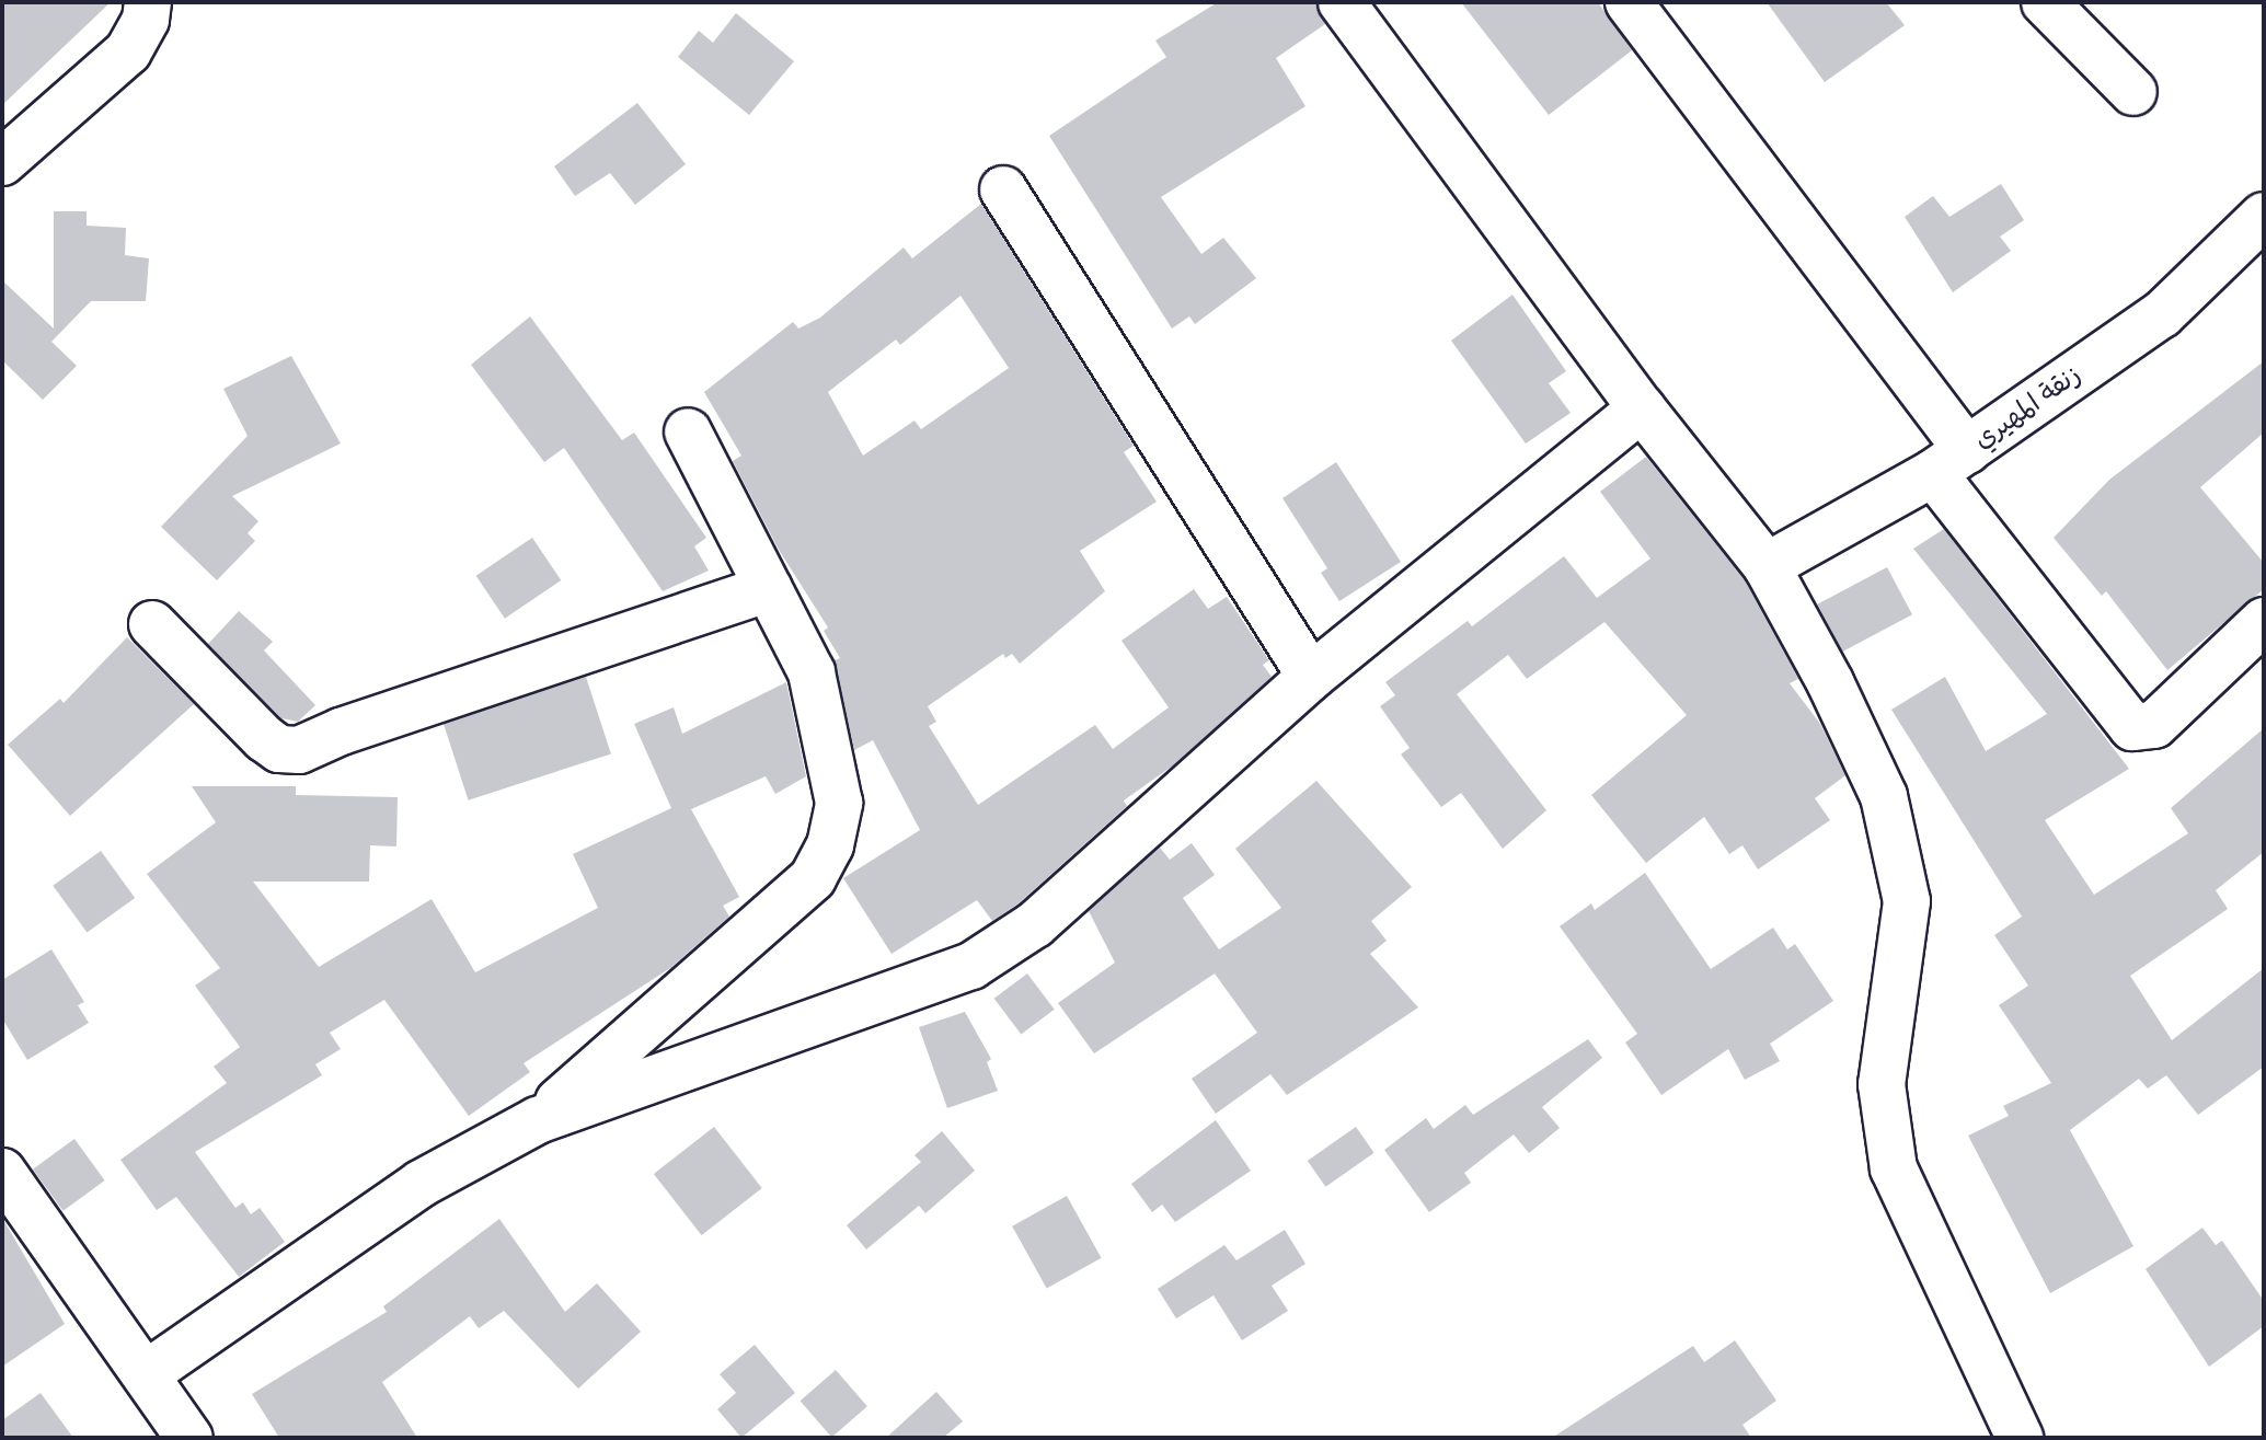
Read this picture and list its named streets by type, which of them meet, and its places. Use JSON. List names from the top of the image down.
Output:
{
  "streets": {
    "street": ["زنقة المهيري"]
  }
}
